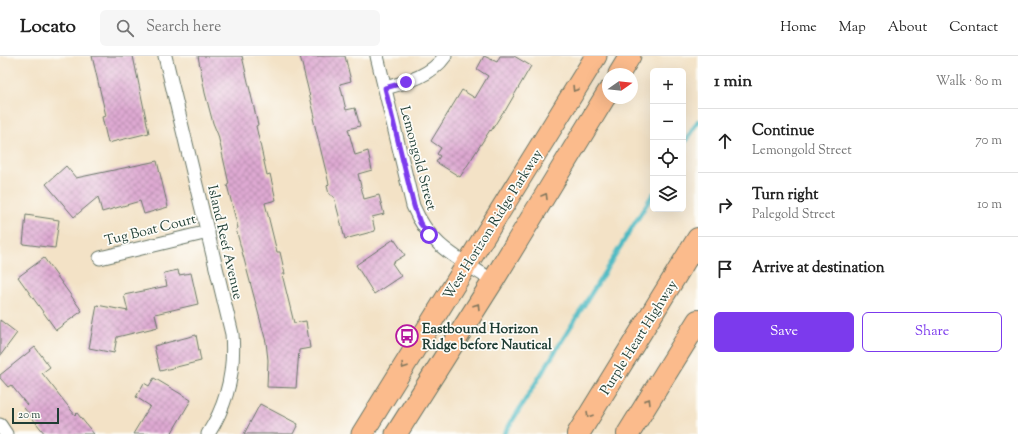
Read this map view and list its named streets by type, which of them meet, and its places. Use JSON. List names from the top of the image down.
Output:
{
  "streets": {
    "highway": ["Purple Heart Highway"],
    "main road": ["West Horizon Ridge Parkway"],
    "street": ["Lemongold Street", "Tug Boat Court", "Island Reef Avenue"]
  },
  "crossings": [
    ["Lemongold Street", "West Horizon Ridge Parkway"],
    ["Tug Boat Court", "Island Reef Avenue"]
  ],
  "places": {
    "bus stop": ["Eastbound Horizon Ridge before Nautical"]
  },
  "scale_bar": "20 m",
  "north": "right",
  "page": {
    "header": "Locato",
    "search": "Search here",
    "nav": [
      "Home",
      "Map",
      "About",
      "Contact"
    ],
    "heading": ["1 min", "Walk · 80 m"],
    "map_buttons": ["+", "−"],
    "list": [
      ["Continue", "Lemongold Street", "70 m"],
      ["Turn right", "Palegold Street", "10 m"],
      "Arrive at destination"
    ],
    "buttons": ["Save", "Share"],
    "scale": "20 m"
  }
}
